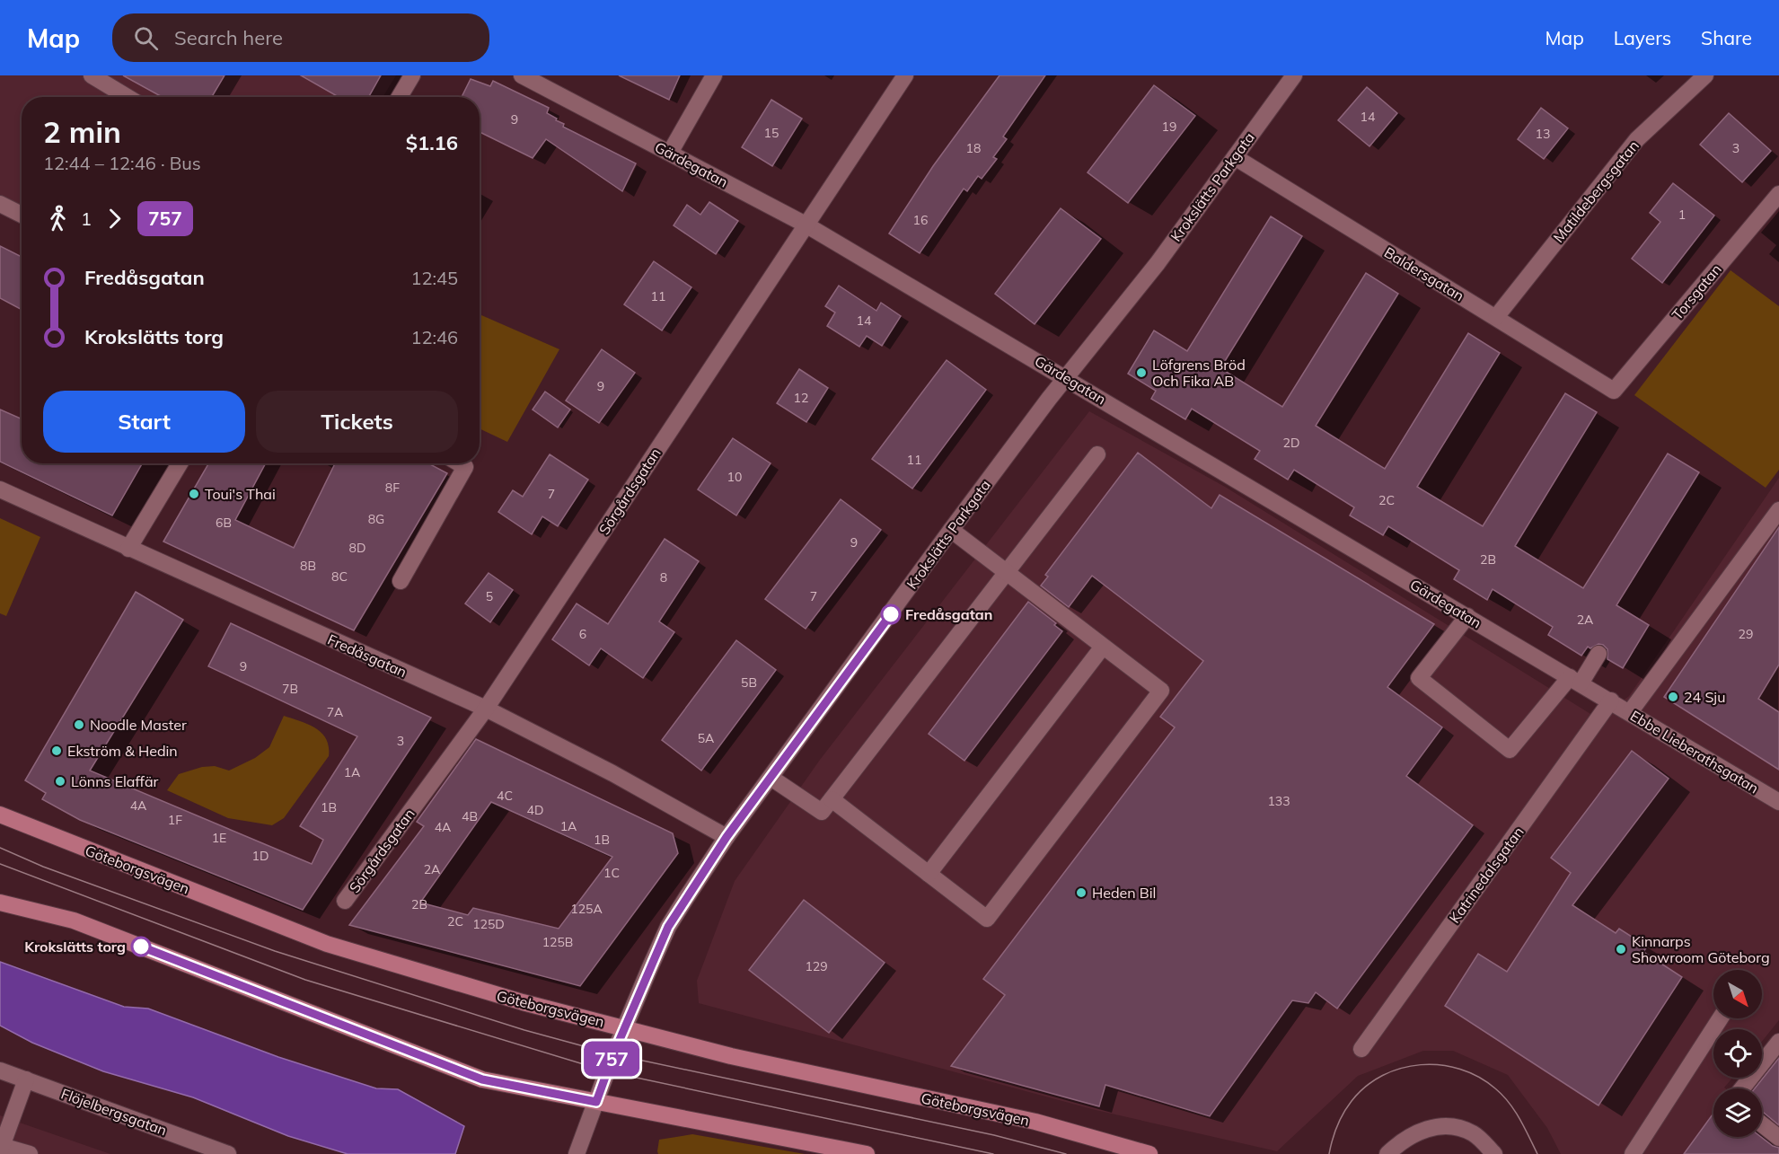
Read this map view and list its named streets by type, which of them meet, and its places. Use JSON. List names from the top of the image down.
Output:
{
  "streets": {
    "main road": ["Göteborgsvägen"],
    "street": [
      "Gärdegatan",
      "Krokslätts Parkgata",
      "Matildebergsgatan",
      "Baldersgatan",
      "Torsgatan",
      "Sörgårdsgatan",
      "Fredåsgatan",
      "Ebbe Lieberathsgatan",
      "Katrinedalsgatan",
      "Flöjelbergsgatan"
    ]
  },
  "crossings": [
    ["Gärdegatan", "Krokslätts Parkgata"],
    ["Gärdegatan", "Sörgårdsgatan"],
    ["Gärdegatan", "Ebbe Lieberathsgatan"],
    ["Gärdegatan", "Katrinedalsgatan"],
    ["Krokslätts Parkgata", "Baldersgatan"],
    ["Krokslätts Parkgata", "Fredåsgatan"],
    ["Krokslätts Parkgata", "Göteborgsvägen"],
    ["Matildebergsgatan", "Baldersgatan"],
    ["Baldersgatan", "Torsgatan"],
    ["Sörgårdsgatan", "Fredåsgatan"],
    ["Ebbe Lieberathsgatan", "Katrinedalsgatan"]
  ],
  "places": [
    "Löfgrens Bröd Och Fika AB",
    "Toui's Thai",
    "Fredåsgatan",
    "24 Sju",
    "Noodle Master",
    "Ekström & Hedin",
    "Lönns Elaffär",
    "Heden Bil",
    "Krokslätts torg",
    "Kinnarps Showroom Göteborg"
  ],
  "lines": ["bus line 757"],
  "house_numbers": [
    "14",
    "9",
    "19",
    "15",
    "13",
    "18",
    "3",
    "1",
    "16",
    "11",
    "14",
    "9",
    "12",
    "2D",
    "11",
    "10",
    "8F",
    "7",
    "2C",
    "8G",
    "6B",
    "9",
    "8D",
    "2B",
    "8B",
    "8C",
    "8",
    "5",
    "7",
    "2A",
    "6",
    "29",
    "9",
    "5B",
    "7B",
    "7A",
    "5A",
    "3",
    "1A",
    "4C",
    "133",
    "4A",
    "1B",
    "4D",
    "4B",
    "1F",
    "1A",
    "4A",
    "1E",
    "1B",
    "1D",
    "2A",
    "1C",
    "2B",
    "125A",
    "2C",
    "125D",
    "125B",
    "129"
  ],
  "north": "bottom right",
  "page": {
    "header": "Map",
    "search": "Search here",
    "nav": ["Map", "Layers", "Share"],
    "on_map": "757",
    "heading": ["2 min", "12:44 – 12:46 · Bus", "$1.16"],
    "legs": ["1", "757"],
    "list": [
      {
        "name": "Fredåsgatan",
        "value": "12:45"
      },
      {
        "name": "Krokslätts torg",
        "value": "12:46"
      }
    ],
    "buttons": ["Start", "Tickets"]
  }
}
